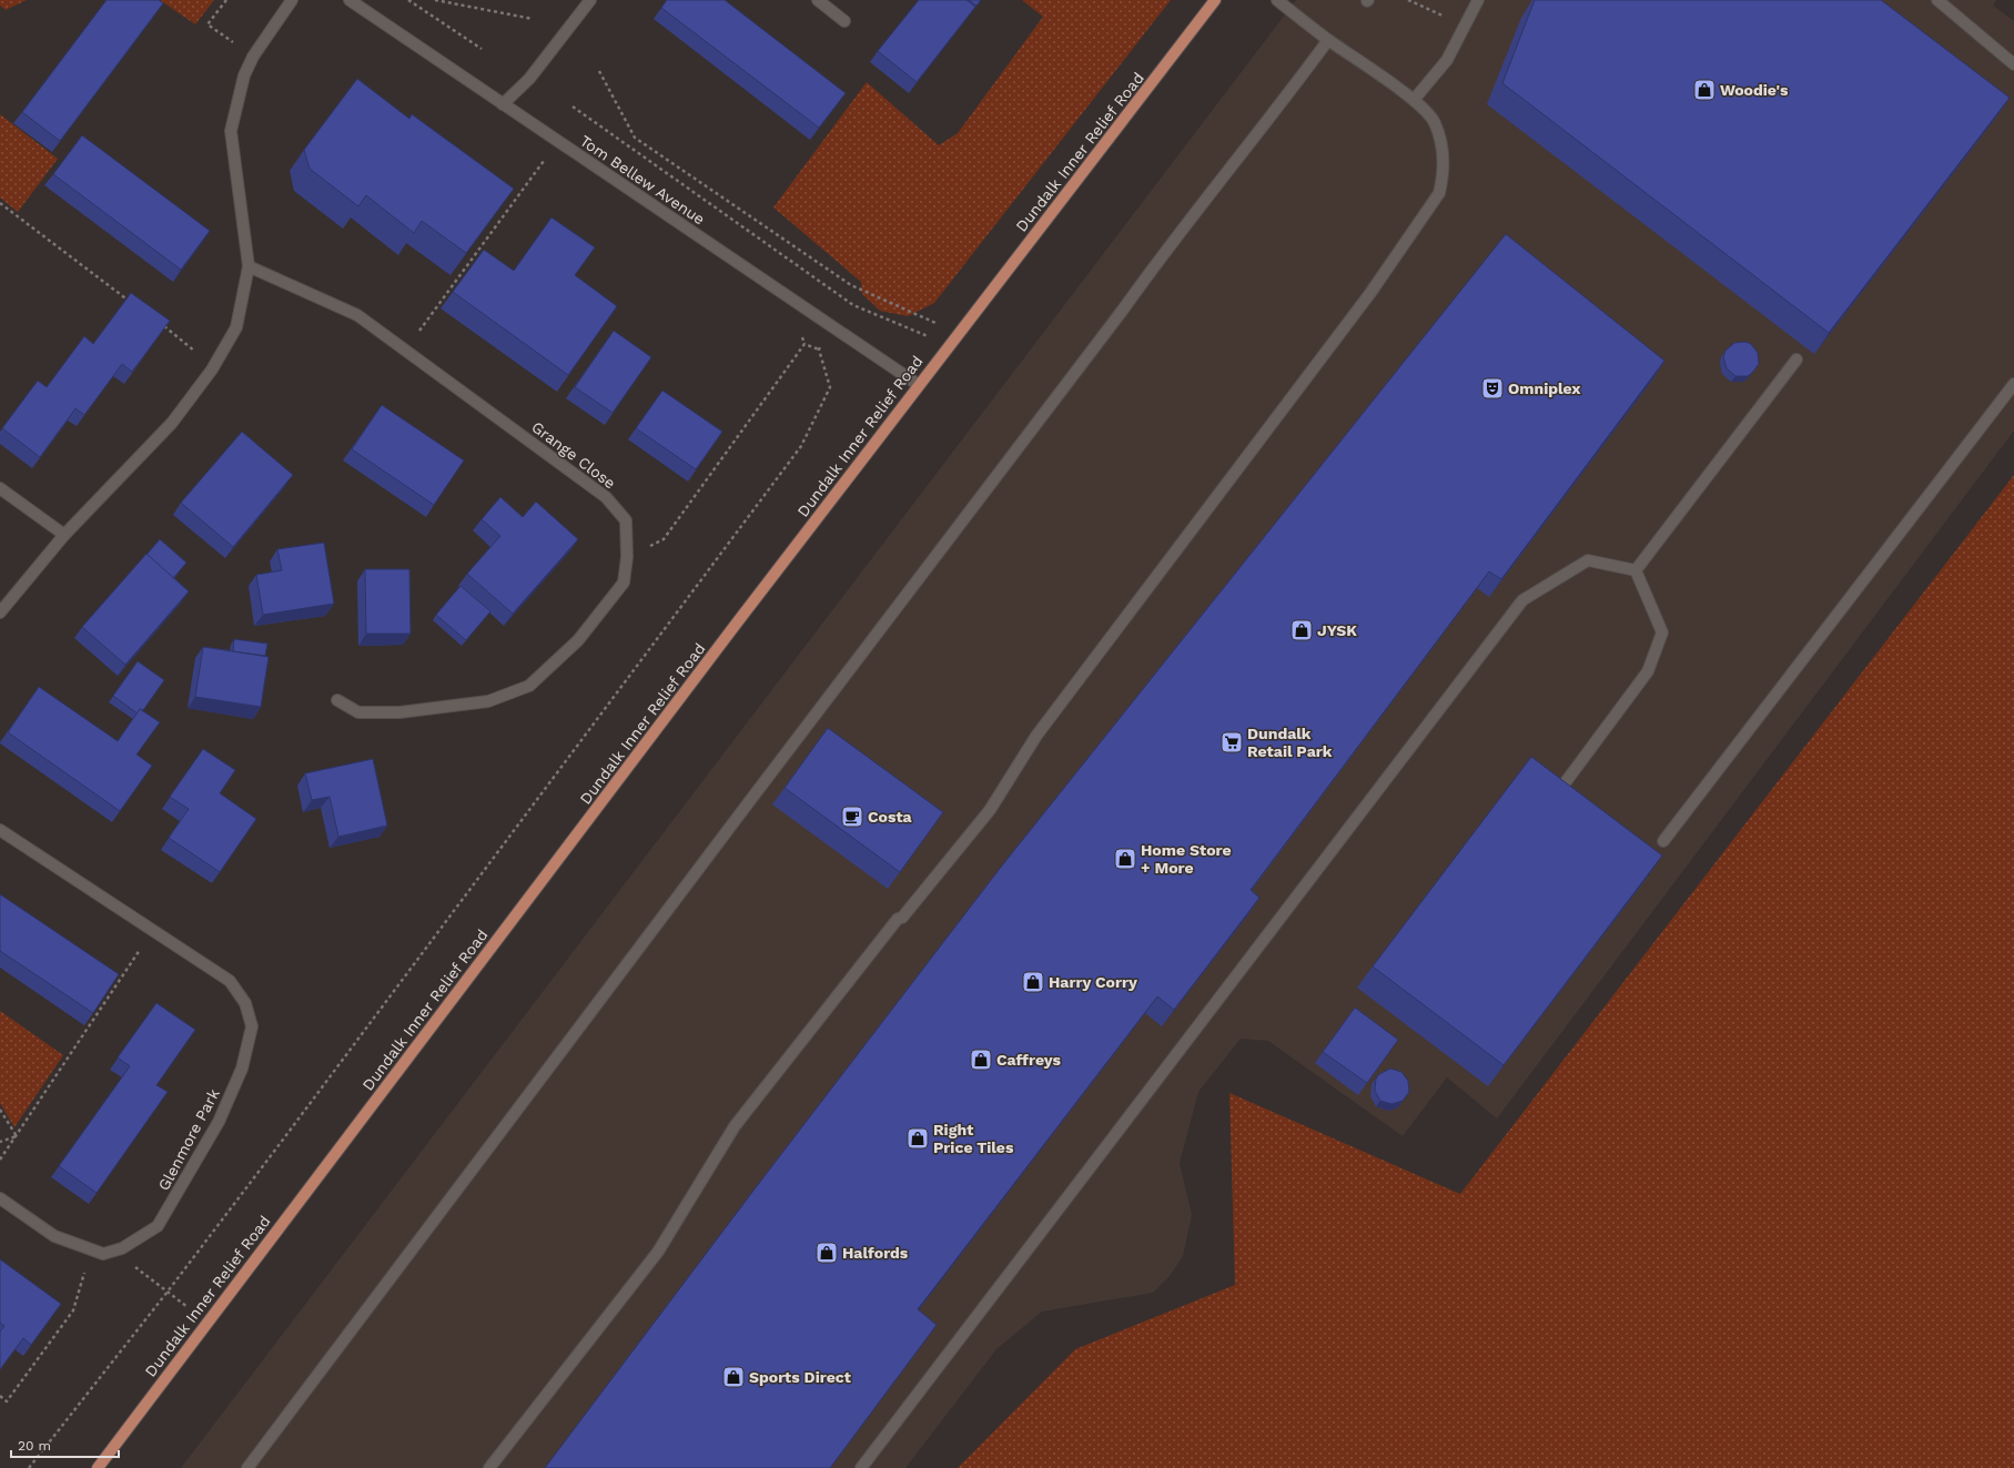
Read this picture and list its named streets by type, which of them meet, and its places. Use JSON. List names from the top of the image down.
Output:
{
  "streets": {
    "main road": ["Dundalk Inner Relief Road"],
    "street": ["Tom Bellew Avenue", "Grange Close", "Glenmore Park"]
  },
  "crossings": [
    ["Dundalk Inner Relief Road", "Tom Bellew Avenue"]
  ],
  "places": {
    "shop": [
      "Woodie's",
      "JYSK",
      "Home Store + More",
      "Harry Corry",
      "Caffreys",
      "Right Price Tiles",
      "Halfords",
      "Sports Direct"
    ],
    "theatre": ["Omniplex"],
    "supermarket": ["Dundalk Retail Park"],
    "cafe": ["Costa"]
  },
  "scale_bar": "20 m"
}
